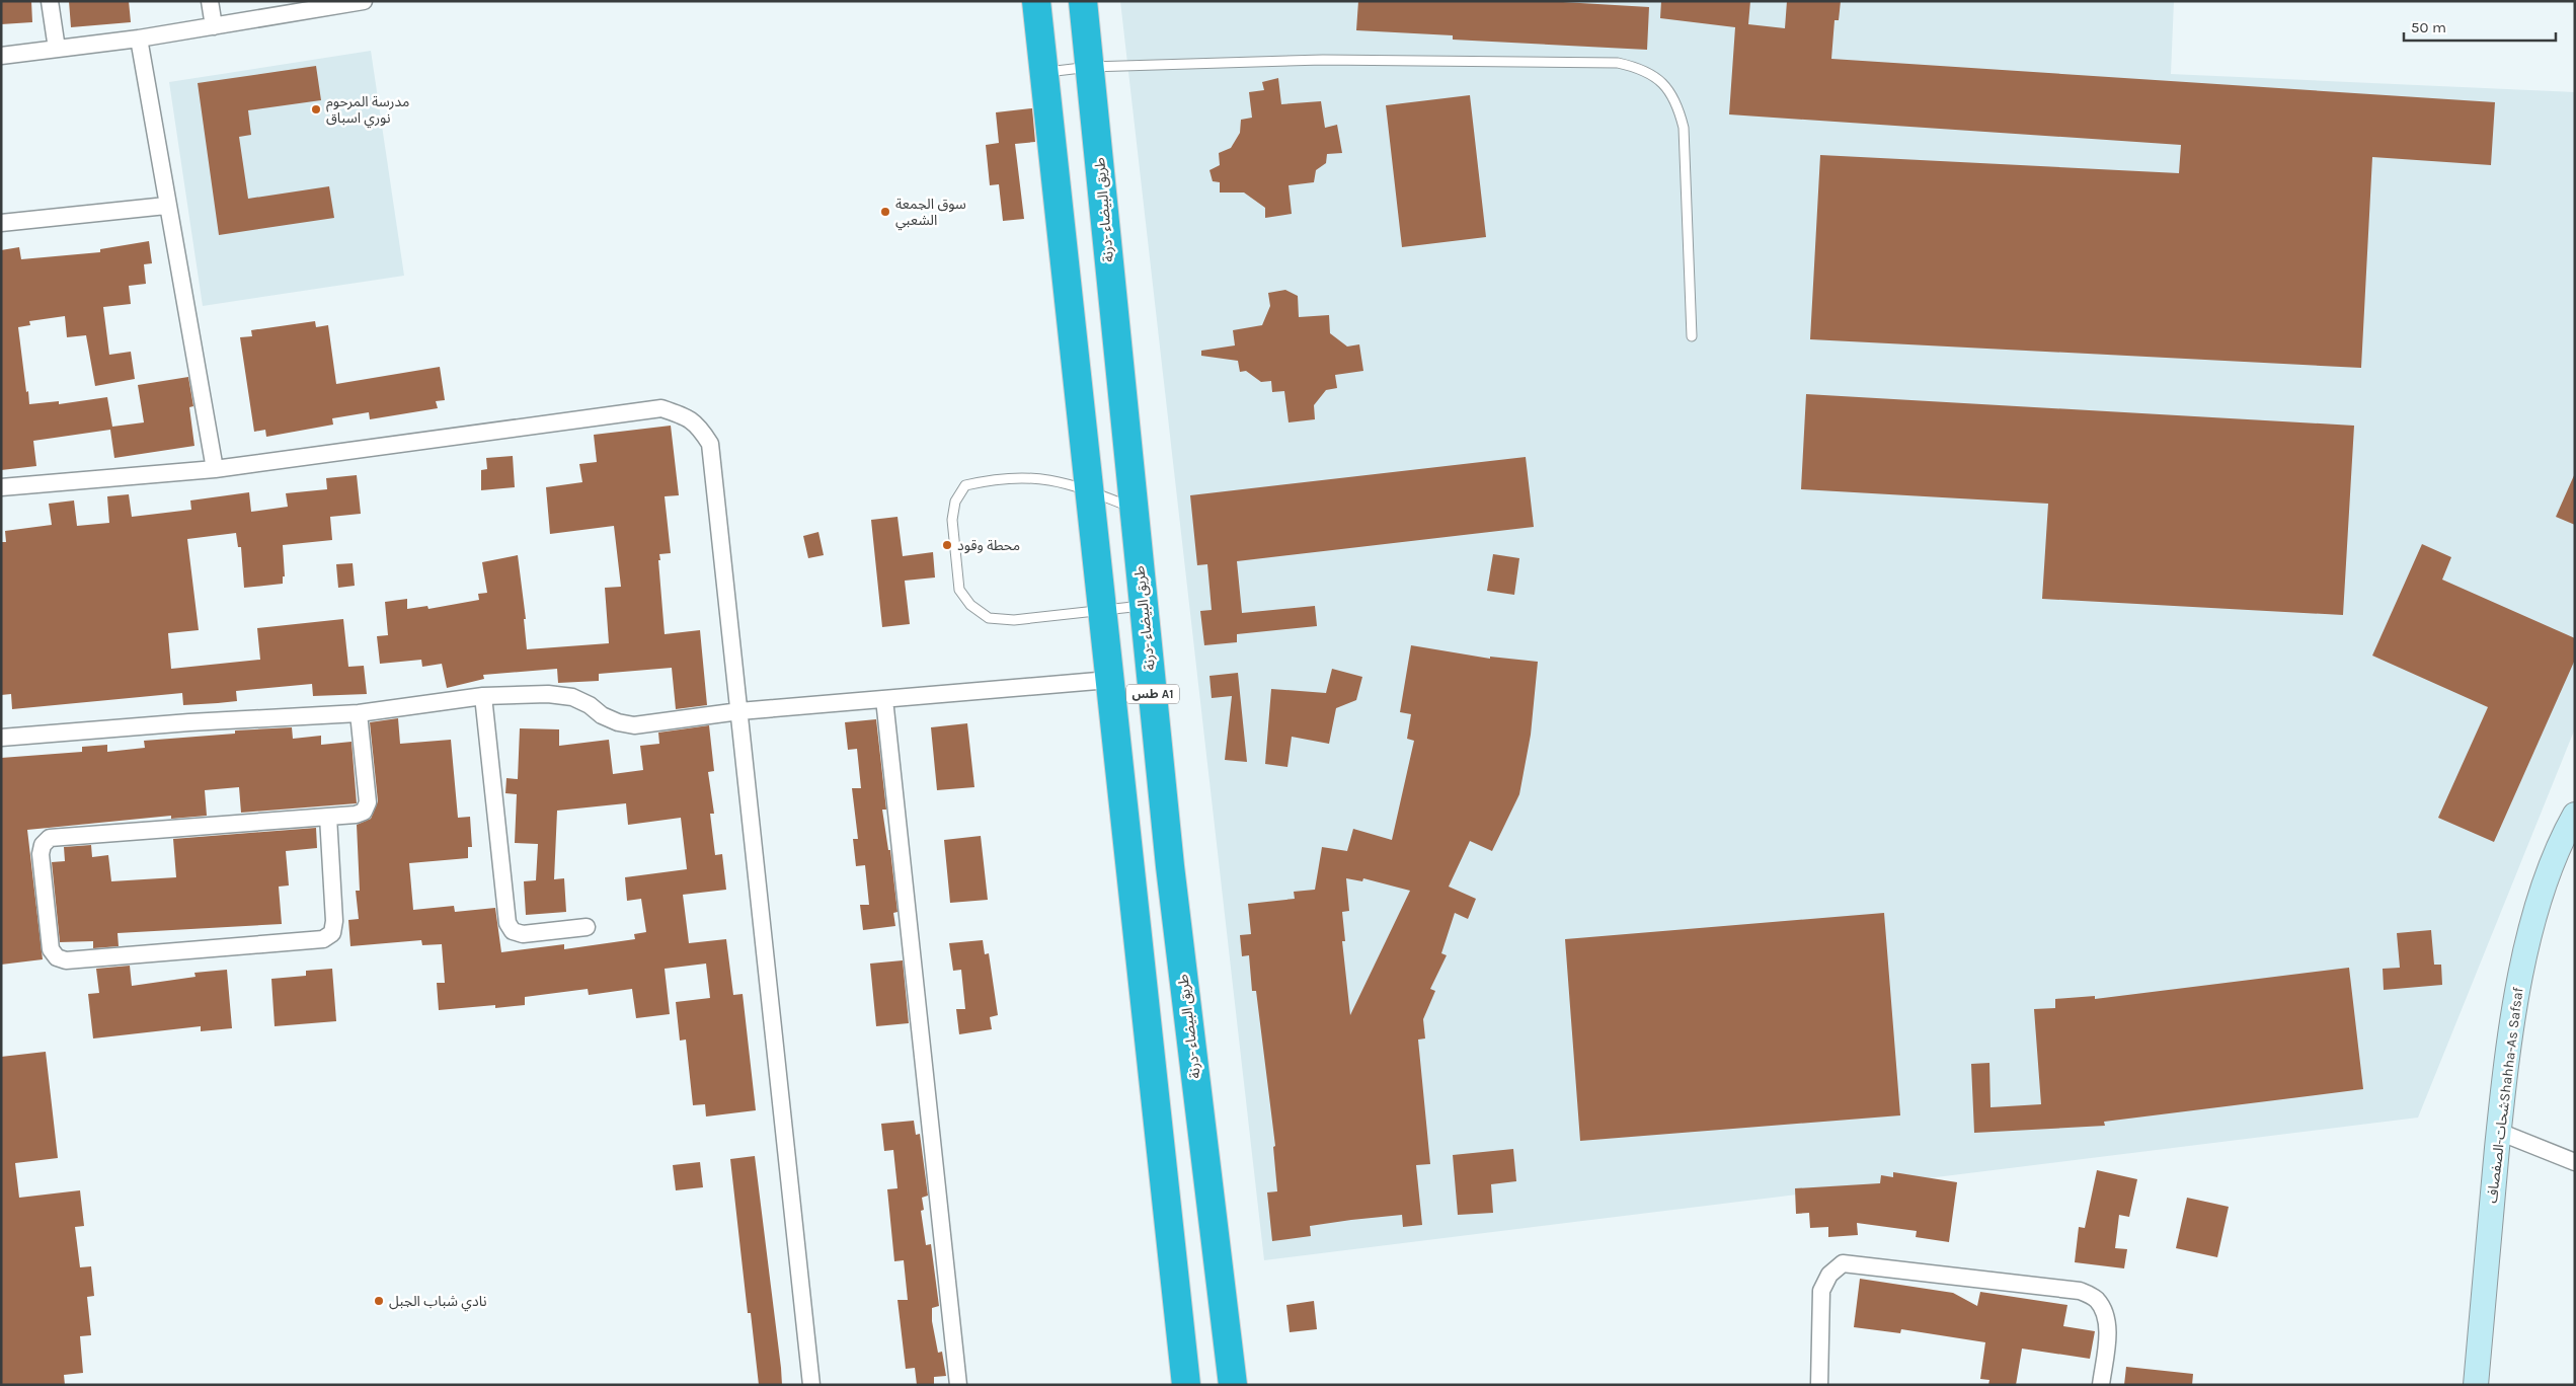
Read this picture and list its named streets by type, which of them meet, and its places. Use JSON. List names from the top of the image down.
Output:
{
  "streets": {
    "highway": ["طريق البيضاء -درنة", "طس A1"],
    "main road": ["شحات-الصفصافShahha-As Safsaf"]
  },
  "places": [
    "مدرسة المرحوم نوري اسباق",
    "سوق الجمعة الشعبي",
    "محطة وقود",
    "نادي شباب الجبل"
  ],
  "scale_bar": "50 m"
}
